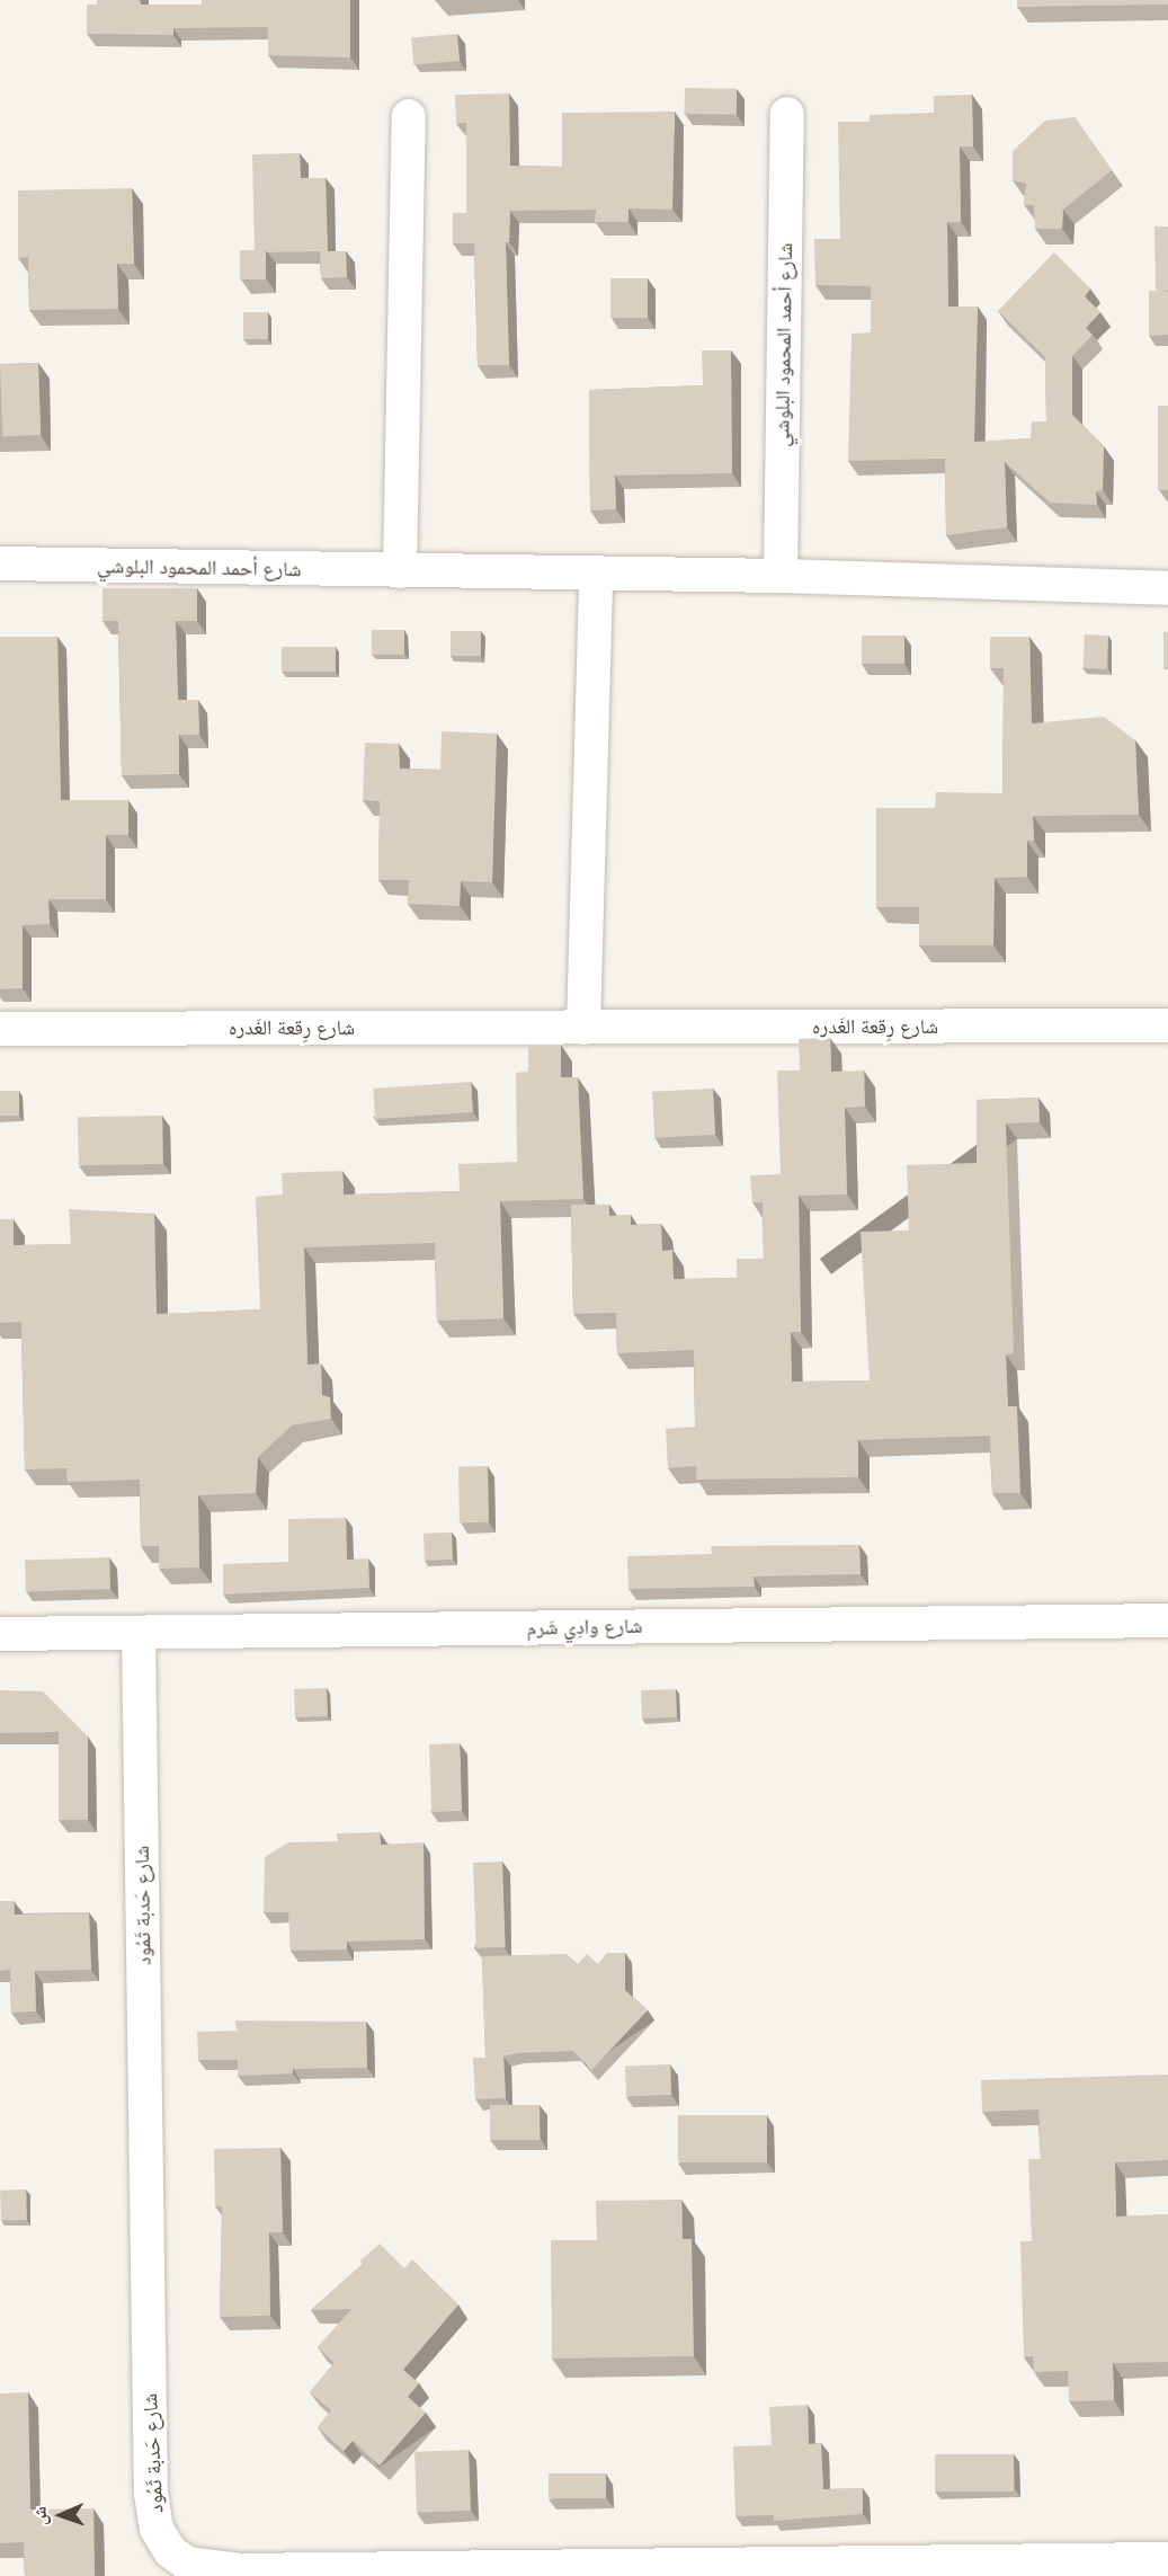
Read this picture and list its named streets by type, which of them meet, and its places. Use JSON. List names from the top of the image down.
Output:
{
  "streets": {
    "street": [
      "شارع أحمد المحمود البلوشي",
      "شارع رِقعة الغَدره",
      "شارع وادِي شَرم",
      "شارع حَدبة ثَمُود"
    ]
  },
  "crossings": [
    ["شارع وادِي شَرم", "شارع حَدبة ثَمُود"]
  ],
  "north": "left"
}
